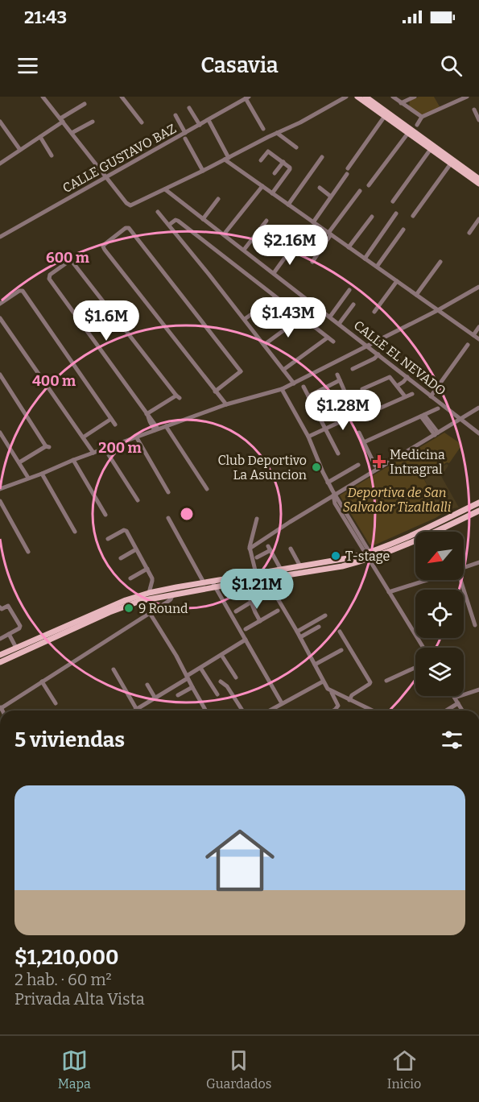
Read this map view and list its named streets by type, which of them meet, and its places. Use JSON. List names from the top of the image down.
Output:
{
  "streets": {
    "street": ["CALLE GUSTAVO BAZ", "CALLE EL NEVADO"]
  },
  "parks": ["Deportiva de San Salvador Tizaltlalli"],
  "places": {
    "health": ["Medicina Intragral"],
    "other": ["Club Deportivo La Asuncion", "T-stage", "9 Round"]
  },
  "north": "bottom left",
  "page": {
    "status": "21:43",
    "header": "Casavia",
    "price": [
      "$2.16M",
      "$1.43M",
      "$1.6M",
      "$1.28M",
      "$1.21M"
    ],
    "heading": "5 viviendas",
    "list": [
      {
        "name": "$1,210,000",
        "note": "2 hab. · 60 m² · Privada Alta Vista"
      }
    ],
    "tabs": ["Mapa", "Guardados", "Inicio"]
  },
  "rings": ["600 m", "400 m", "200 m"]
}
